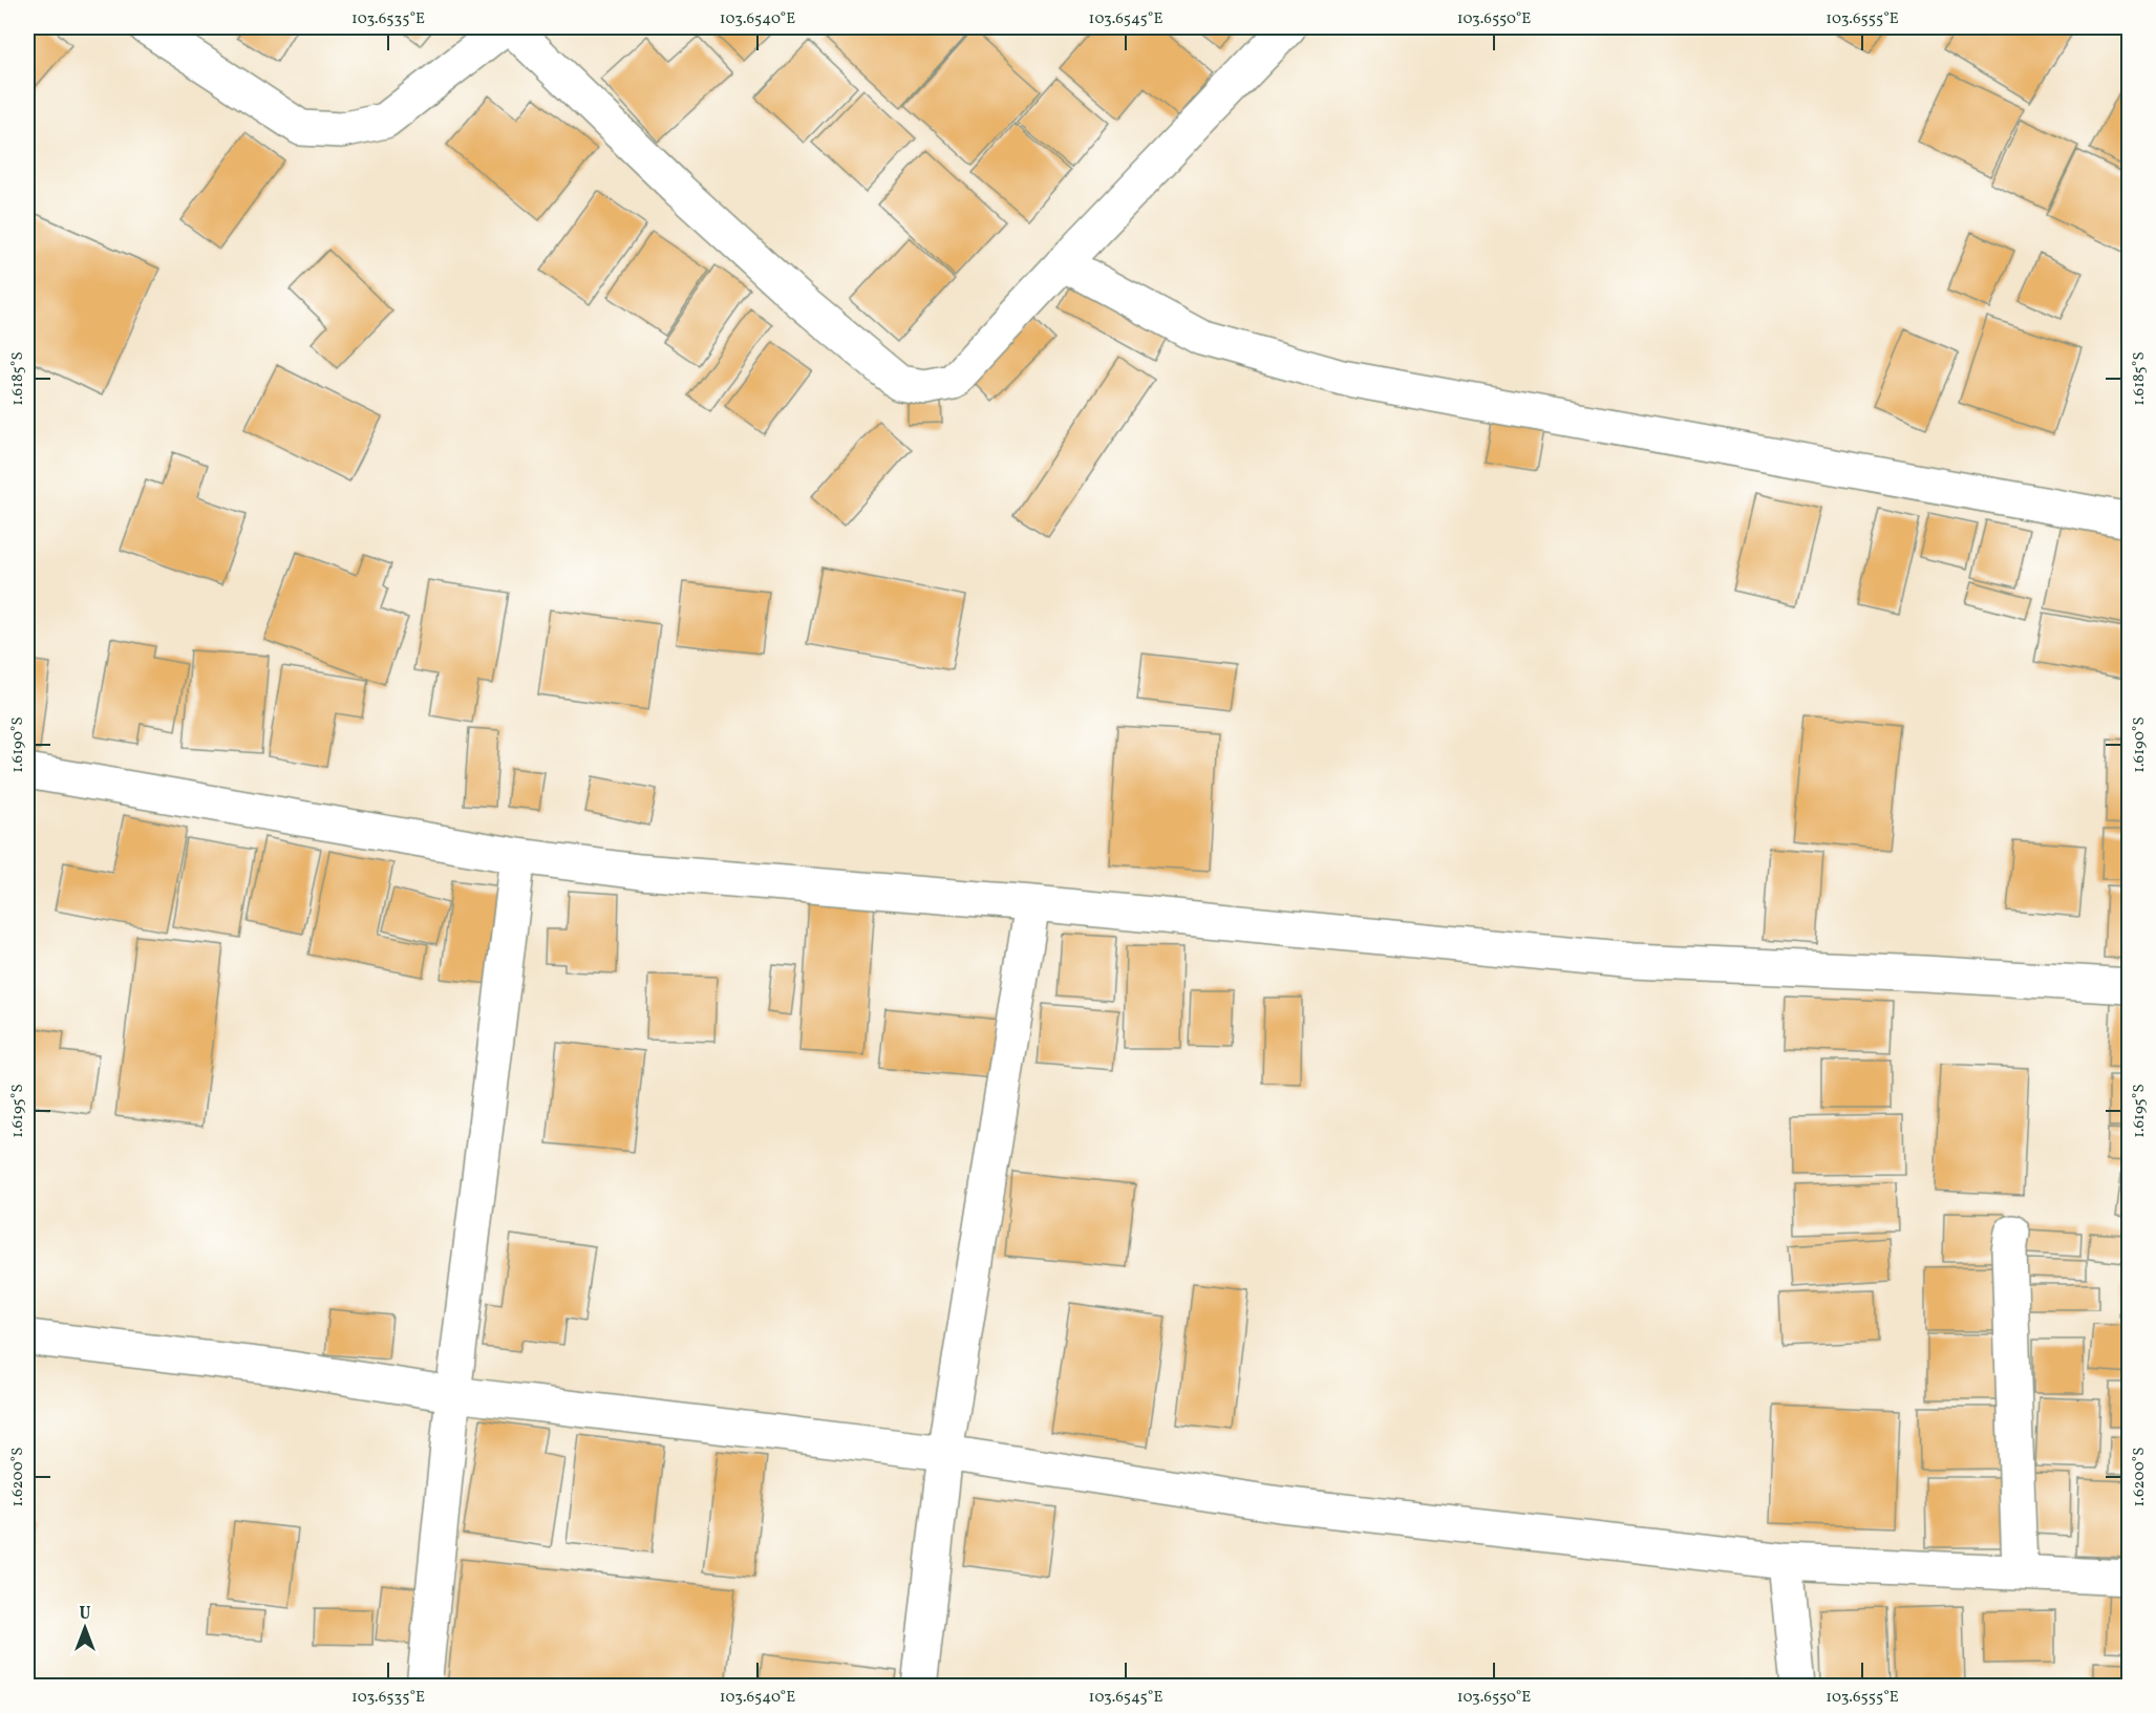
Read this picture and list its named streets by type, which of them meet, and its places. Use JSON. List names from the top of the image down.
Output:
{
  "north": "top",
  "coordinates": [
    "103.6535°E",
    "103.6540°E",
    "103.6545°E",
    "103.6550°E",
    "103.6555°E",
    "1.6185°S",
    "1.6190°S",
    "1.6195°S",
    "1.6200°S"
  ]
}
